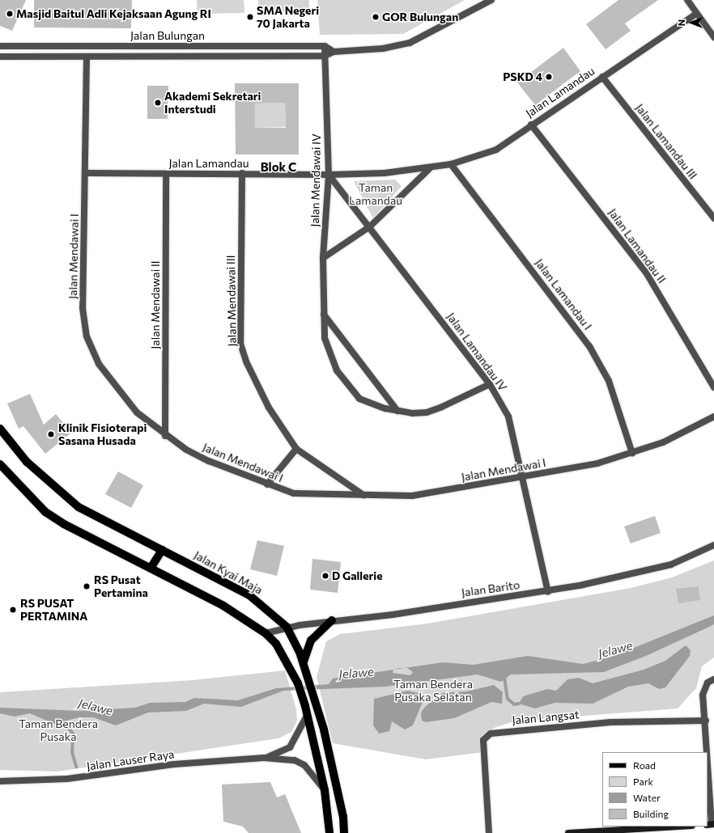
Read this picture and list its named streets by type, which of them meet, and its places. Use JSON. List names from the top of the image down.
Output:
{
  "streets": {
    "main road": ["Jalan Kyai Maja"],
    "street": [
      "Jalan Bulungan",
      "Jalan Lamandau",
      "Jalan Lamandau III",
      "Jalan Mendawai IV",
      "Jalan Lamandau II",
      "Jalan Mendawai I",
      "Jalan Lamandau I",
      "Jalan Mendawai III",
      "Jalan Mendawai II",
      "Jalan Lamandau IV",
      "Jalan Barito",
      "Jalan Langsat",
      "Jalan Lauser Raya"
    ]
  },
  "crossings": [
    ["Jalan Bulungan", "Jalan Mendawai IV"],
    ["Jalan Bulungan", "Jalan Mendawai I"],
    ["Jalan Lamandau", "Jalan Lamandau III"],
    ["Jalan Lamandau", "Jalan Mendawai IV"],
    ["Jalan Lamandau", "Jalan Lamandau II"],
    ["Jalan Lamandau", "Jalan Mendawai I"],
    ["Jalan Lamandau", "Jalan Lamandau I"],
    ["Jalan Lamandau", "Jalan Mendawai III"],
    ["Jalan Lamandau", "Jalan Mendawai II"],
    ["Jalan Lamandau", "Jalan Lamandau IV"],
    ["Jalan Mendawai IV", "Jalan Lamandau IV"],
    ["Jalan Mendawai I", "Jalan Lamandau I"],
    ["Jalan Mendawai I", "Jalan Mendawai III"],
    ["Jalan Mendawai I", "Jalan Mendawai II"],
    ["Jalan Mendawai I", "Jalan Lamandau IV"],
    ["Jalan Lamandau IV", "Jalan Barito"],
    ["Jalan Kyai Maja", "Jalan Barito"]
  ],
  "districts": ["Blok C"],
  "water": ["Jelawe"],
  "parks": ["Taman Lamandau", "Taman Bendera Pusaka Selatan", "Taman Bendera Pusaka"],
  "places": [
    "Masjid Baitul Adli Kejaksaan Agung RI",
    "SMA Negeri 70 Jakarta",
    "GOR Bulungan",
    "PSKD 4",
    "Akademi Sekretari Interstudi",
    "Klinik Fisioterapi Sasana Husada",
    "D Gallerie",
    "RS Pusat Pertamina",
    "RS PUSAT PERTAMINA"
  ],
  "legend": [
    "Road",
    "Park",
    "Water",
    "Building"
  ],
  "north": "left"
}
